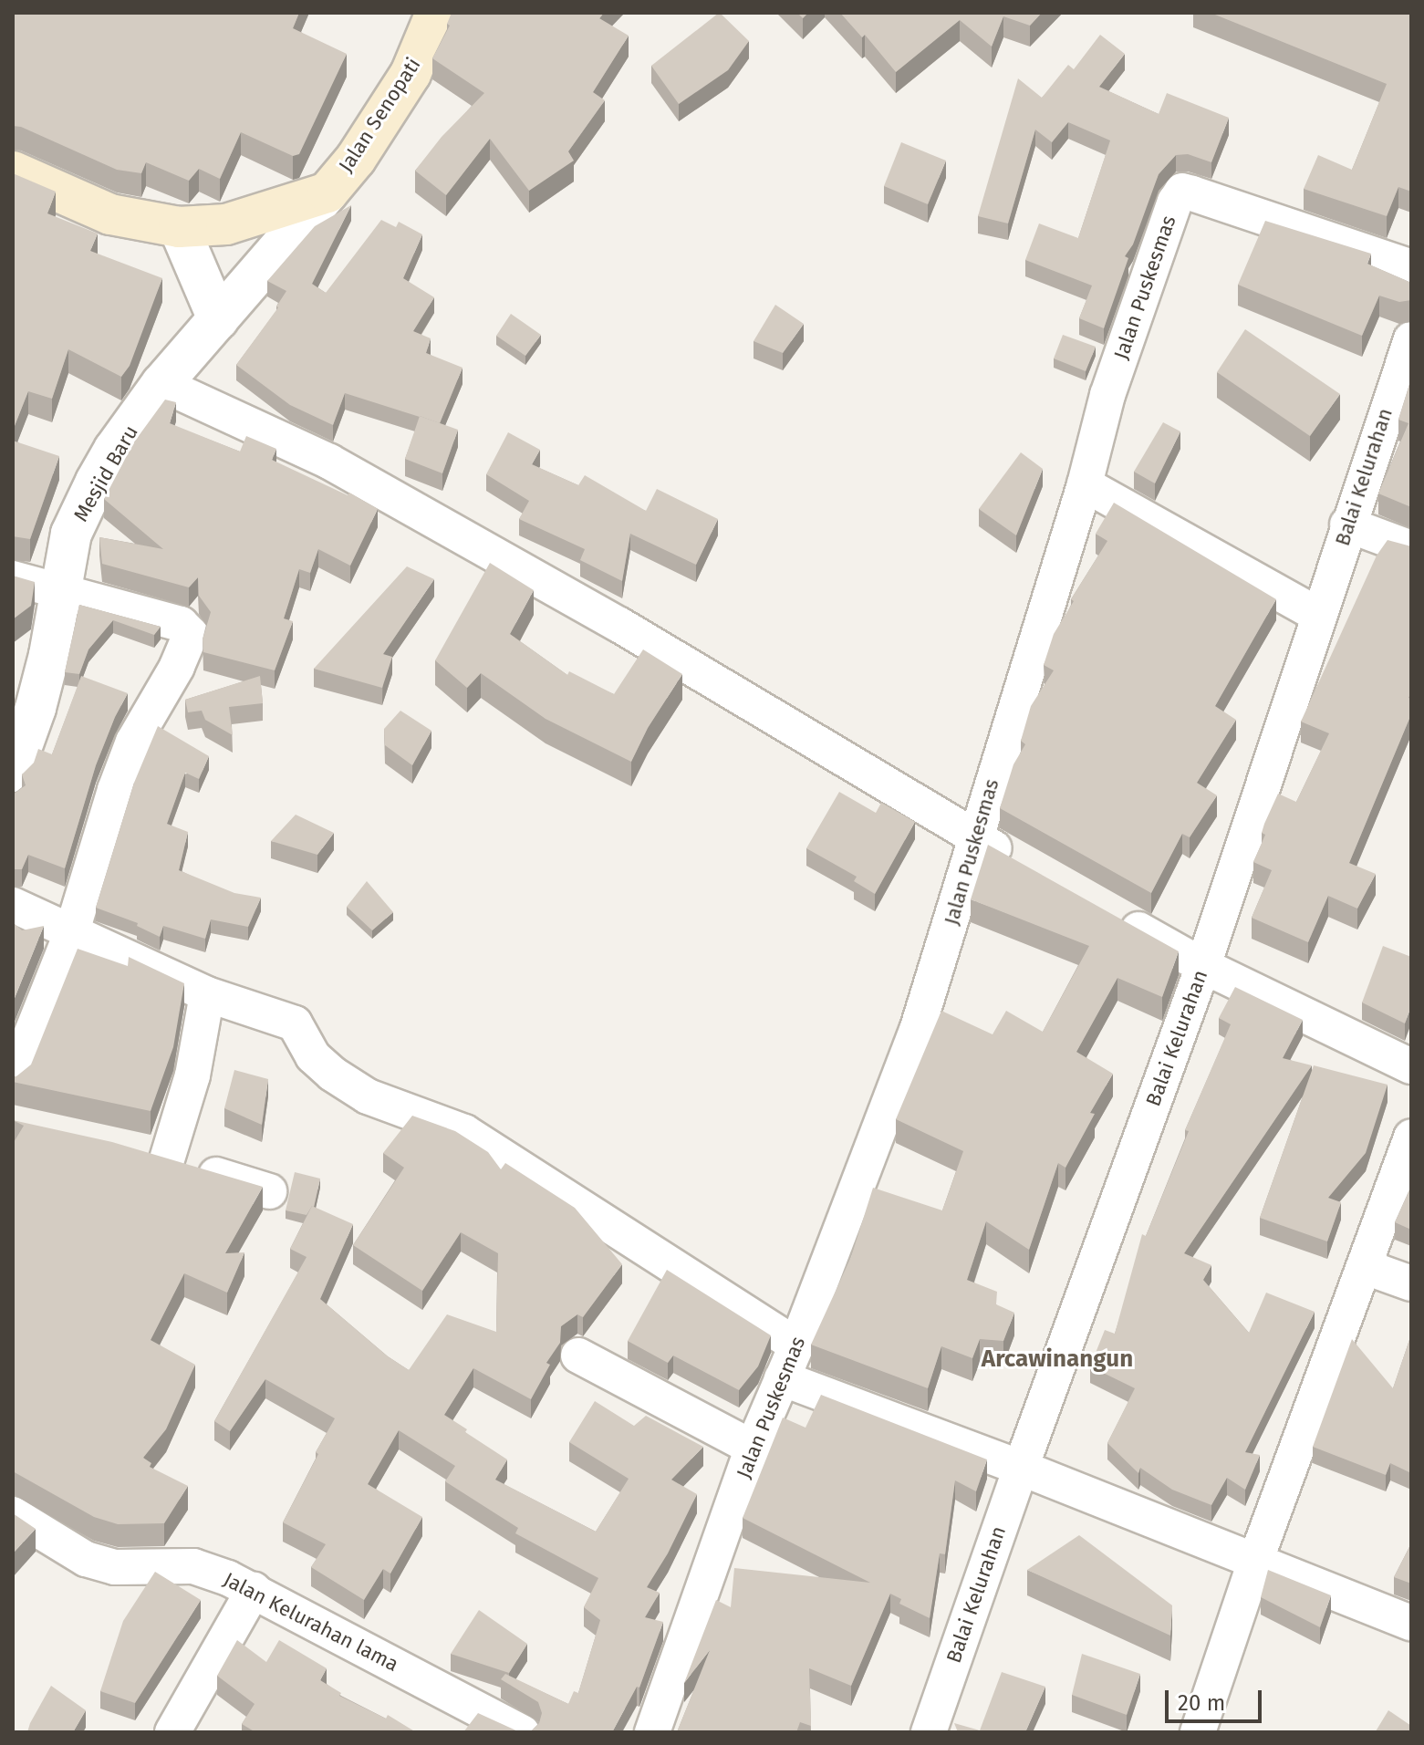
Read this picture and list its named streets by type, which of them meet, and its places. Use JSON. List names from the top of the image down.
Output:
{
  "streets": {
    "main road": ["Jalan Senopati"],
    "street": [
      "Jalan Puskesmas",
      "Mesjid Baru",
      "Balai Kelurahan",
      "Jalan Kelurahan lama"
    ]
  },
  "crossings": [
    ["Jalan Senopati", "Mesjid Baru"]
  ],
  "districts": ["Arcawinangun"],
  "scale_bar": "20 m"
}
